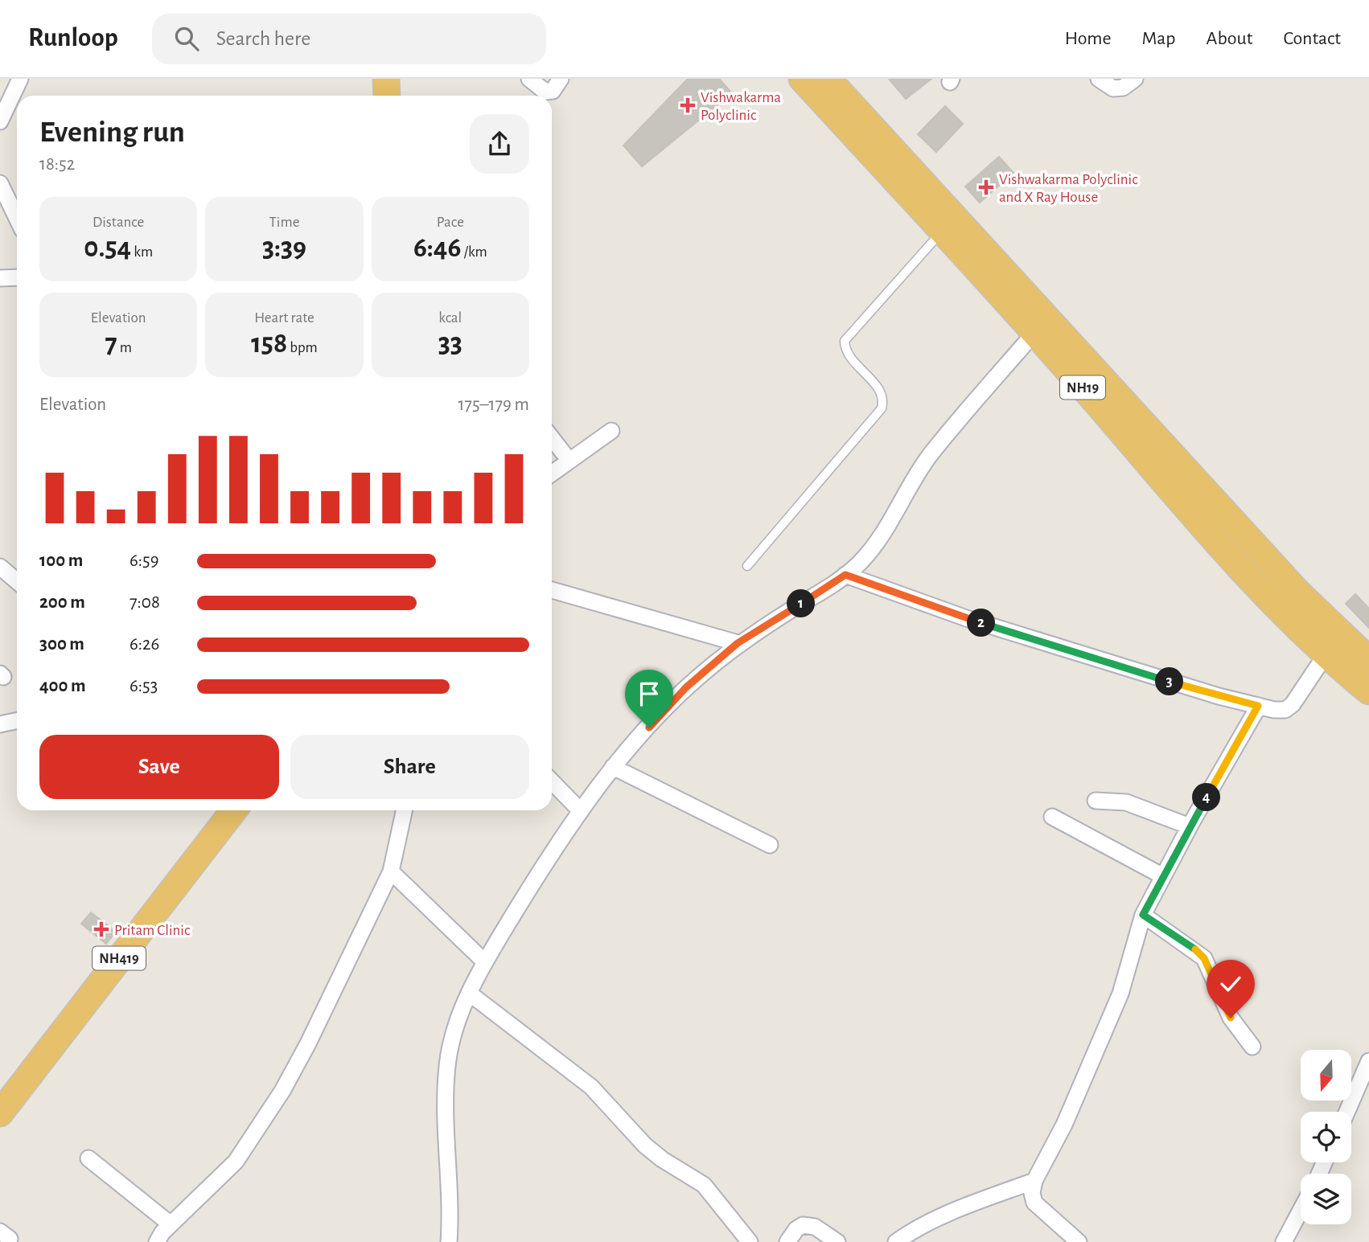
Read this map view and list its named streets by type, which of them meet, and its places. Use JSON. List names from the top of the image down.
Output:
{
  "streets": {
    "highway": ["NH19", "NH419"]
  },
  "places": {
    "health": ["Vishwakarma Polyclinic", "Vishwakarma Polyclinic and X Ray House", "Pritam Clinic"]
  },
  "north": "bottom",
  "page": {
    "header": "Runloop",
    "search": "Search here",
    "nav": [
      "Home",
      "Map",
      "About",
      "Contact"
    ],
    "heading": ["Evening run", "18:52"],
    "stats": [
      ["Distance", "0.54 km"],
      ["Time", "3:39"],
      ["Pace", "6:46 /km"],
      ["Elevation", "7 m"],
      ["Heart rate", "158 bpm"],
      ["kcal", "33"]
    ],
    "chart": ["Elevation", "175–179 m"],
    "list": [
      {
        "name": "100 m",
        "note": "6:59"
      },
      {
        "name": "200 m",
        "note": "7:08"
      },
      {
        "name": "300 m",
        "note": "6:26"
      },
      {
        "name": "400 m",
        "note": "6:53"
      }
    ],
    "pins": [
      "1",
      "2",
      "3",
      "4"
    ],
    "buttons": ["Save", "Share"]
  }
}
